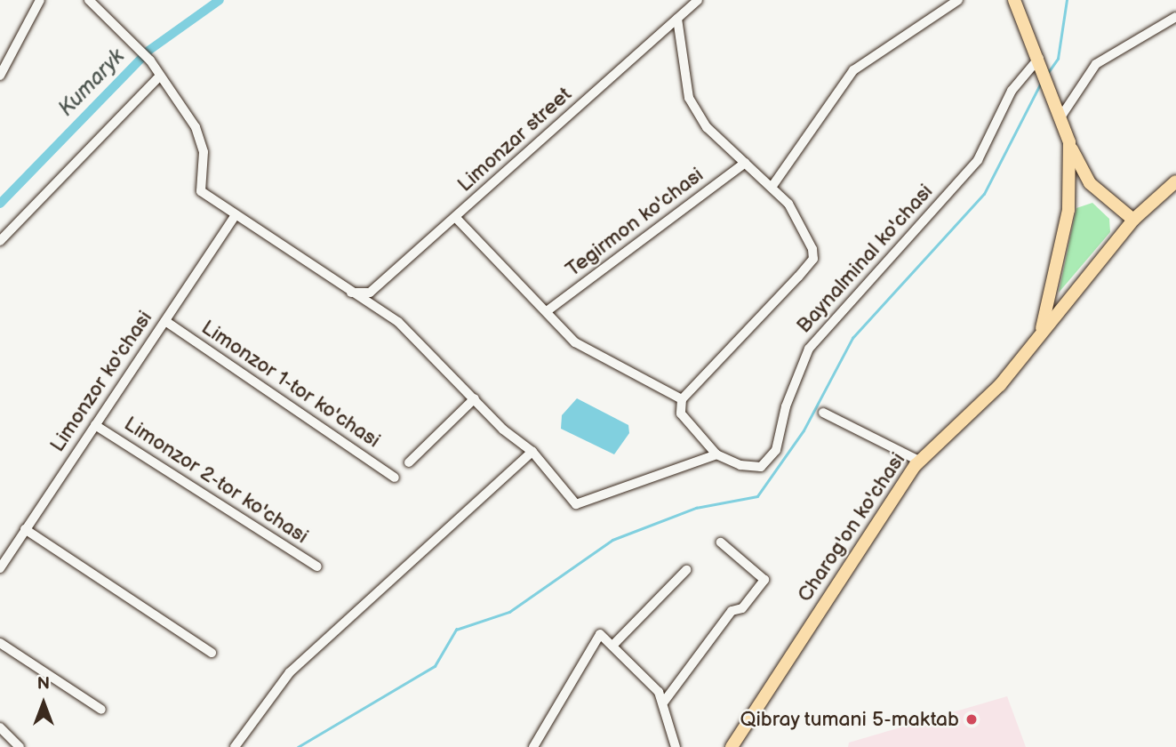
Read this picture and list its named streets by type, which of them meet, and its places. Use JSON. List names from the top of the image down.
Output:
{
  "streets": {
    "main road": ["Charog'on ko'chasi"],
    "street": [
      "Limonzar street",
      "Tegirmon ko'chasi",
      "Baynalminal ko'chasi",
      "Limonzor ko'chasi",
      "Limonzor 1-tor ko'chasi",
      "Limonzor 2-tor ko'chasi"
    ]
  },
  "crossings": [
    ["Limonzar street", "Baynalminal ko'chasi"],
    ["Tegirmon ko'chasi", "Baynalminal ko'chasi"],
    ["Limonzor ko'chasi", "Limonzor 1-tor ko'chasi"],
    ["Limonzor ko'chasi", "Limonzor 2-tor ko'chasi"]
  ],
  "water": ["Kumaryk"],
  "places": ["Qibray tumani 5-maktab"],
  "north": "top"
}
